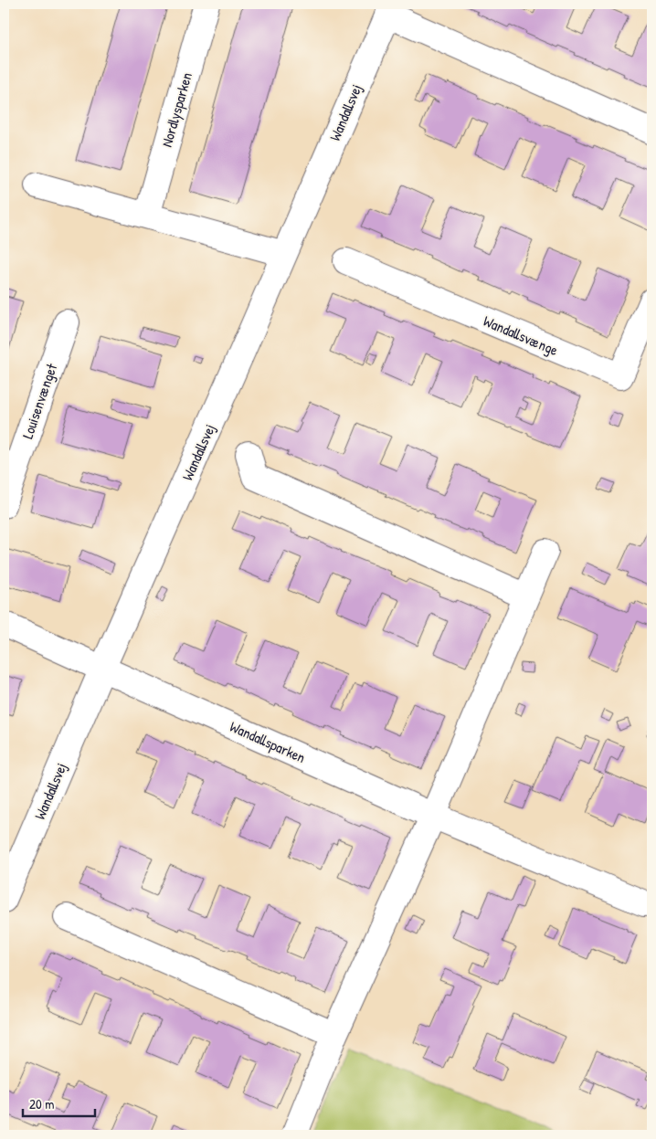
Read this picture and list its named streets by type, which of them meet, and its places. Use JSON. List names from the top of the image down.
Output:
{
  "streets": {
    "street": [
      "Nordlysparken",
      "Wandallsvej",
      "Wandallsvænge",
      "Louisenvænget",
      "Wandallsparken"
    ]
  },
  "crossings": [
    ["Wandallsvej", "Wandallsparken"]
  ],
  "scale_bar": "20 m"
}
